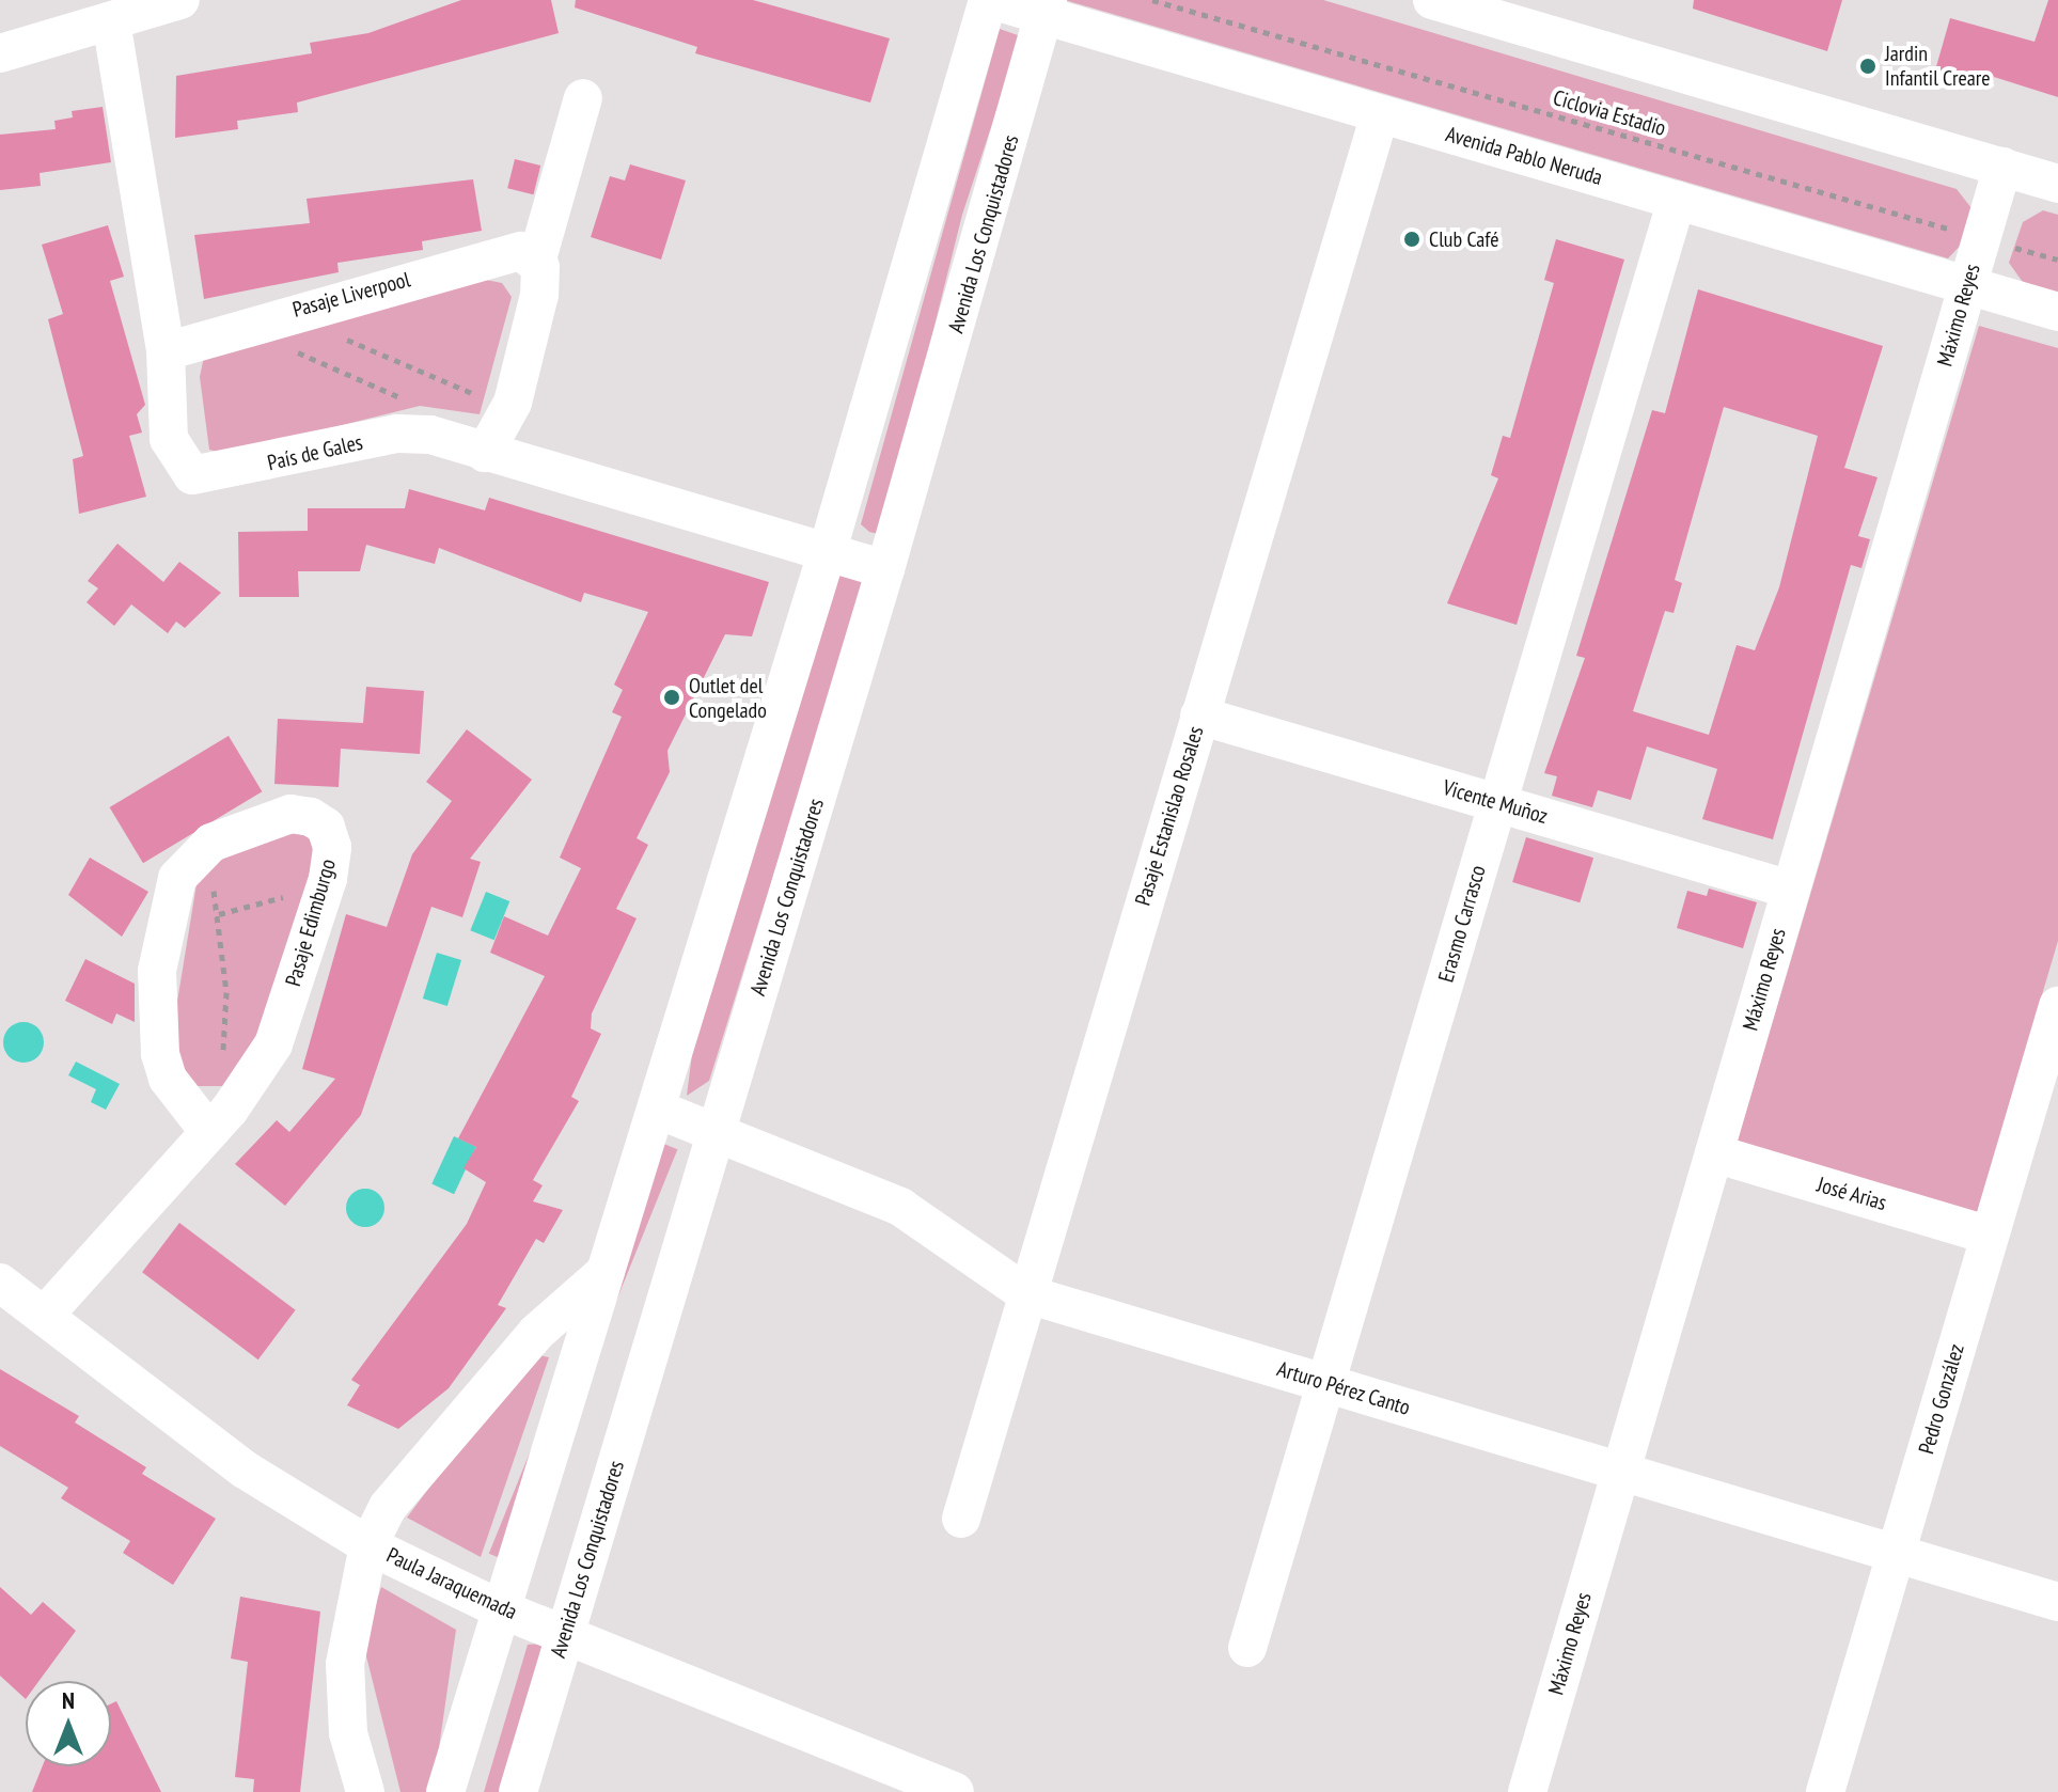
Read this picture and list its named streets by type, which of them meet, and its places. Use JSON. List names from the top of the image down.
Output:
{
  "streets": {
    "street": [
      "Avenida Pablo Neruda",
      "Avenida Los Conquistadores",
      "Pasaje Liverpool",
      "Máximo Reyes",
      "País de Gales",
      "Vicente Muñoz",
      "Pasaje Estanislao Rosales",
      "Pasaje Edimburgo",
      "Erasmo Carrasco",
      "José Arias",
      "Arturo Pérez Canto",
      "Pedro González",
      "Paula Jaraquemada"
    ],
    "path": ["Ciclovia Estadio"]
  },
  "crossings": [
    ["Ciclovia Estadio", "Máximo Reyes"],
    ["Avenida Pablo Neruda", "Avenida Los Conquistadores"],
    ["Avenida Pablo Neruda", "Máximo Reyes"],
    ["Avenida Pablo Neruda", "Pasaje Estanislao Rosales"],
    ["Avenida Pablo Neruda", "Erasmo Carrasco"],
    ["Avenida Los Conquistadores", "País de Gales"],
    ["Avenida Los Conquistadores", "Arturo Pérez Canto"],
    ["Avenida Los Conquistadores", "Paula Jaraquemada"],
    ["Pasaje Liverpool", "País de Gales"],
    ["Máximo Reyes", "Vicente Muñoz"],
    ["Máximo Reyes", "José Arias"],
    ["Máximo Reyes", "Arturo Pérez Canto"],
    ["Vicente Muñoz", "Pasaje Estanislao Rosales"],
    ["Vicente Muñoz", "Erasmo Carrasco"],
    ["Pasaje Estanislao Rosales", "Arturo Pérez Canto"],
    ["Pasaje Edimburgo", "Paula Jaraquemada"],
    ["Erasmo Carrasco", "Arturo Pérez Canto"],
    ["José Arias", "Pedro González"],
    ["Arturo Pérez Canto", "Pedro González"]
  ],
  "places": ["Jardin Infantil Creare", "Club Café", "Outlet del Congelado"],
  "north": "top"
}
